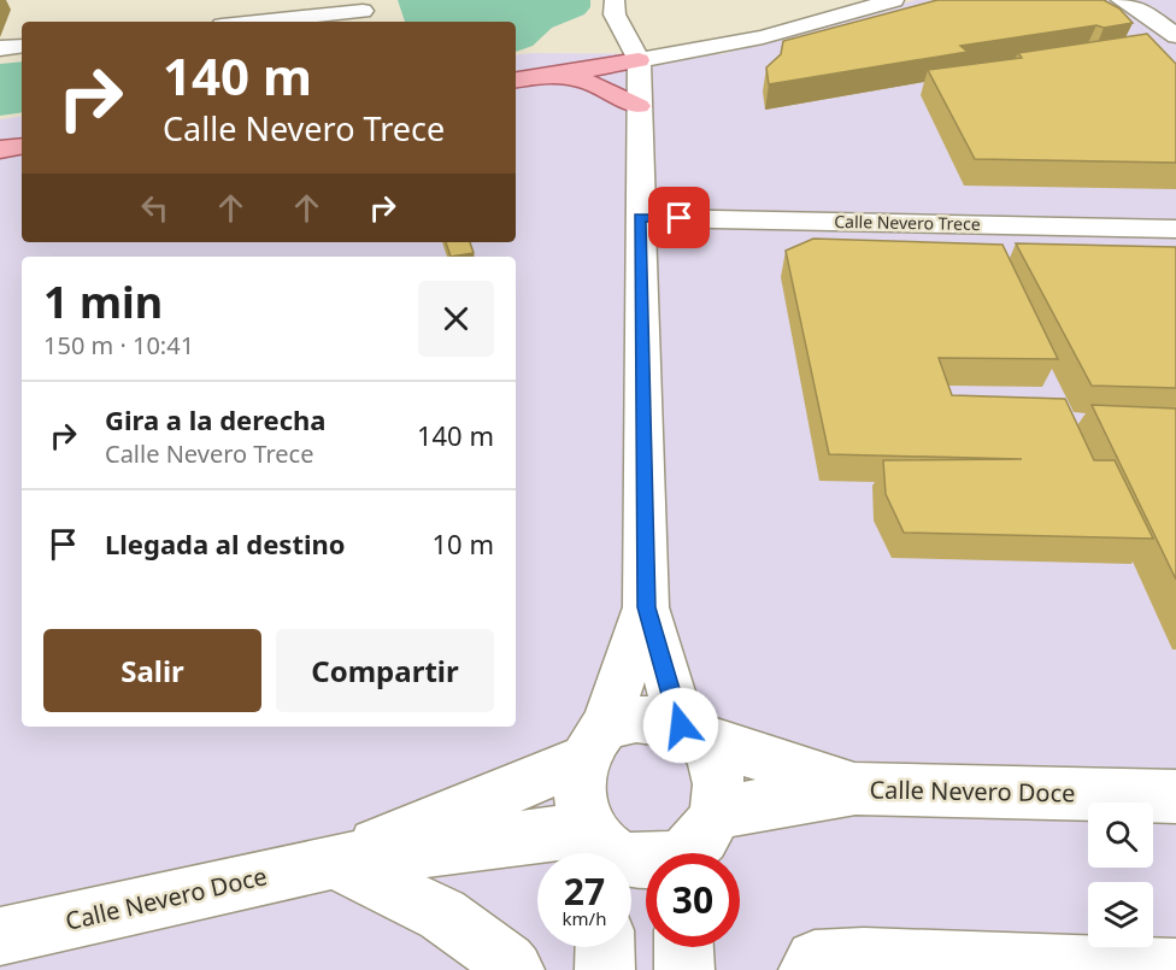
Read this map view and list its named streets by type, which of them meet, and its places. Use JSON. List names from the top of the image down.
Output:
{
  "streets": {
    "street": ["Calle Nevero Trece", "Calle Nevero Doce"]
  },
  "page": {
    "turn": ["140 m", "Calle Nevero Trece"],
    "heading": ["1 min", "150 m · 10:41"],
    "list": [
      {
        "name": "Gira a la derecha",
        "note": "Calle Nevero Trece",
        "value": "140 m"
      },
      {
        "name": "Llegada al destino",
        "value": "10 m"
      }
    ],
    "buttons": ["Salir", "Compartir"],
    "speed": "27 km/h",
    "limit": "30"
  }
}
